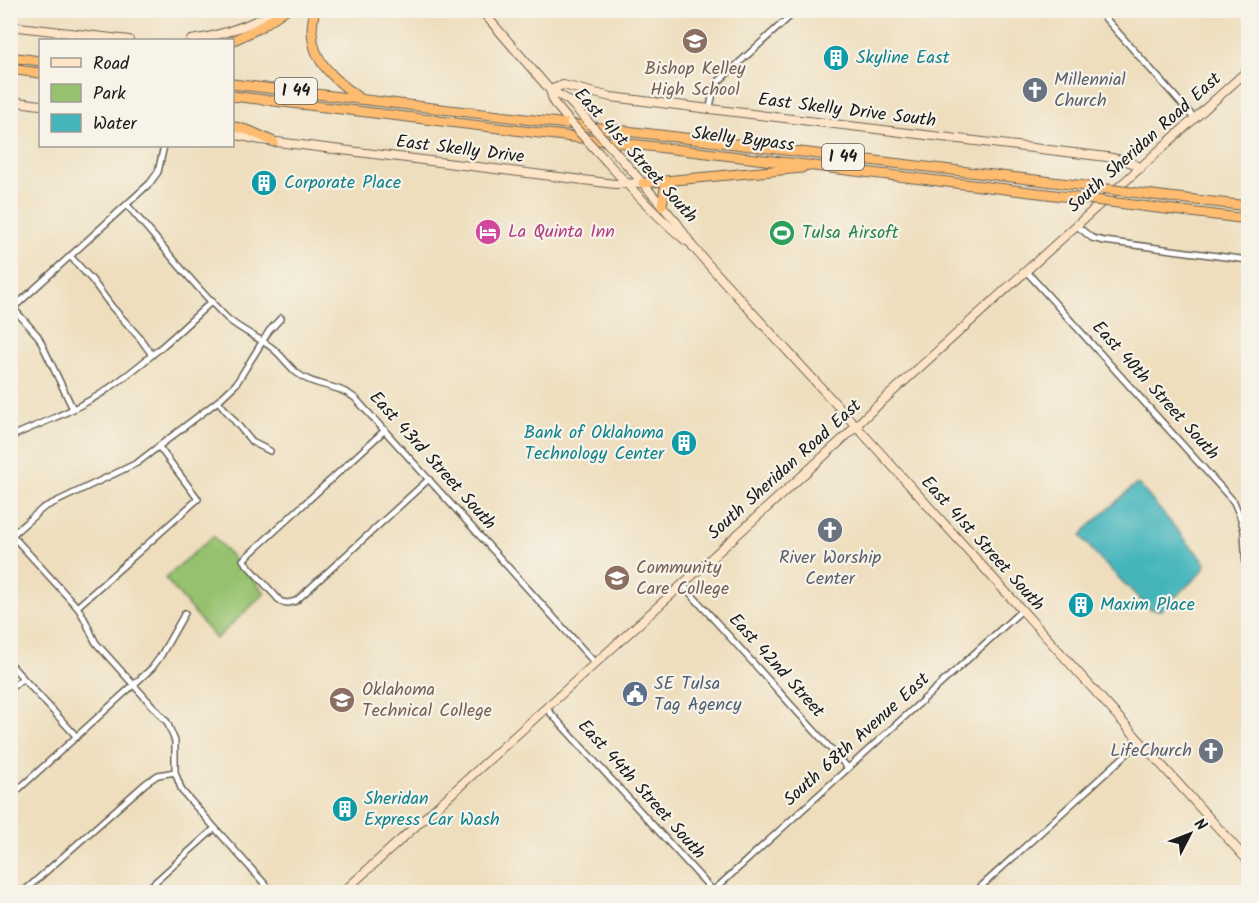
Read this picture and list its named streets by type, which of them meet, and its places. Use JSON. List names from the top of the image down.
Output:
{
  "streets": {
    "highway": ["I 44", "Skelly Bypass"],
    "main road": [
      "East Skelly Drive South",
      "South Sheridan Road East",
      "East Skelly Drive",
      "East 41st Street South"
    ],
    "street": [
      "East 40th Street South",
      "East 43rd Street South",
      "East 42nd Street",
      "South 68th Avenue East",
      "East 44th Street South"
    ]
  },
  "crossings": [
    ["East Skelly Drive South", "South Sheridan Road East"],
    ["East Skelly Drive South", "East 41st Street South"],
    ["South Sheridan Road East", "East 41st Street South"],
    ["South Sheridan Road East", "East 40th Street South"],
    ["South Sheridan Road East", "East 43rd Street South"],
    ["South Sheridan Road East", "East 42nd Street"],
    ["South Sheridan Road East", "East 44th Street South"],
    ["East Skelly Drive", "East 41st Street South"],
    ["East 41st Street South", "South 68th Avenue East"],
    ["East 42nd Street", "South 68th Avenue East"],
    ["South 68th Avenue East", "East 44th Street South"]
  ],
  "places": {
    "school or university": ["Bishop Kelley High School", "Community Care College", "Oklahoma Technical College"],
    "building": [
      "Skyline East",
      "Corporate Place",
      "Bank of Oklahoma Technology Center",
      "Maxim Place",
      "Sheridan Express Car Wash"
    ],
    "church": ["Millennial Church", "River Worship Center", "LifeChurch"],
    "hotel": ["La Quinta Inn"],
    "sports": ["Tulsa Airsoft"],
    "public building": ["SE Tulsa Tag Agency"]
  },
  "legend": ["Road", "Park", "Water"],
  "north": "top right"
}
